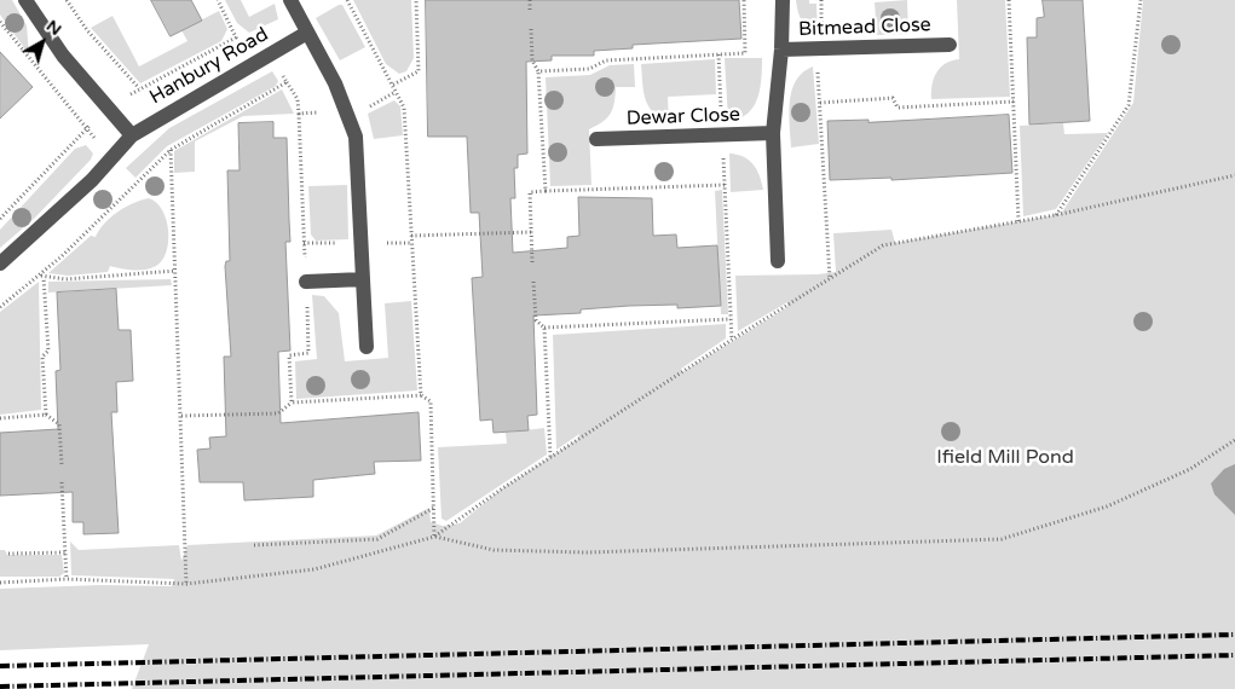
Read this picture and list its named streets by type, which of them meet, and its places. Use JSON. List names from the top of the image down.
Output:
{
  "streets": {
    "street": ["Bitmead Close", "Hanbury Road", "Dewar Close"]
  },
  "parks": ["Ifield Mill Pond"],
  "north": "top right"
}
